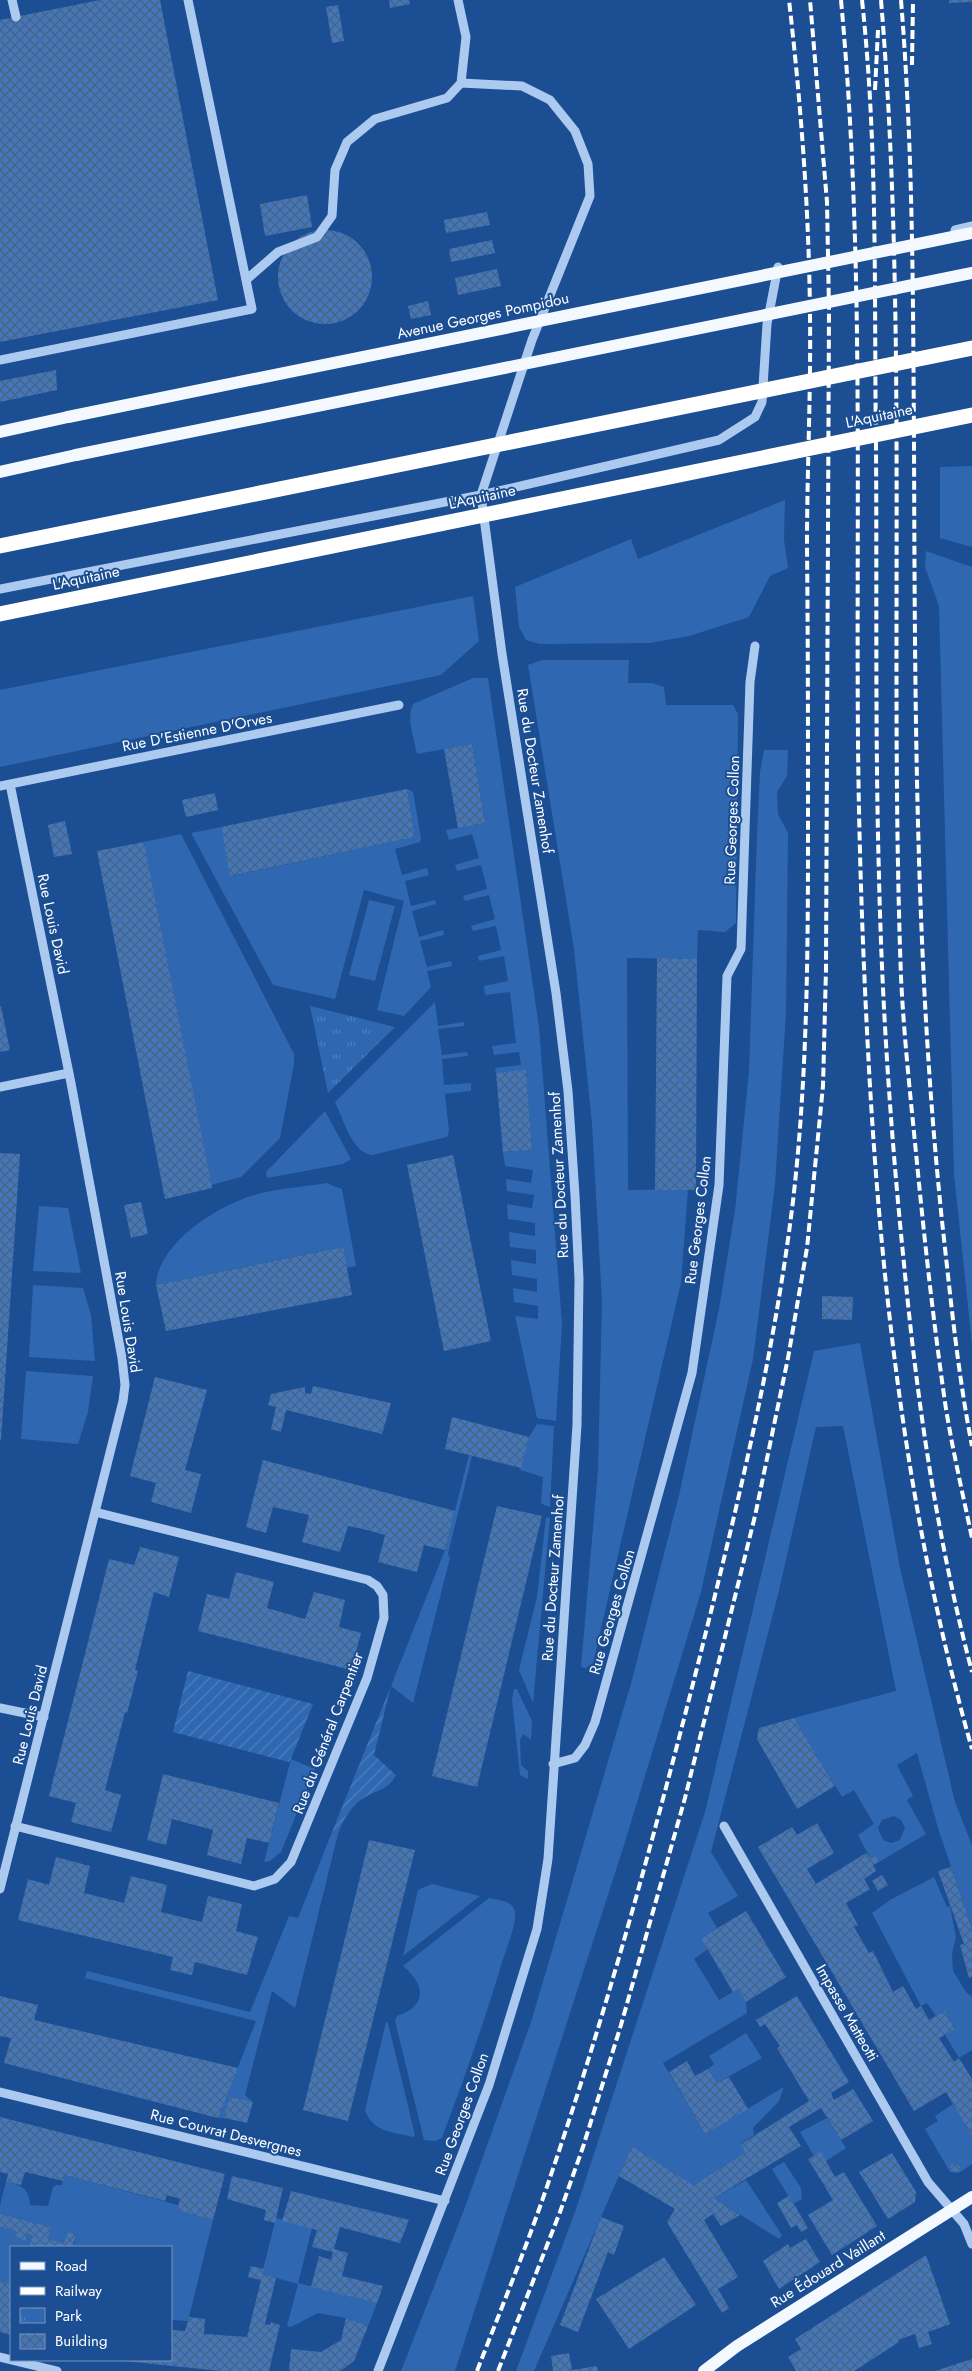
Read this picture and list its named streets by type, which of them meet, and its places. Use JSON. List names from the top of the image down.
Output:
{
  "streets": {
    "highway": ["L'Aquitaine"],
    "main road": ["Avenue Georges Pompidou", "Rue Édouard Vaillant"],
    "street": [
      "Rue D'Estienne D'Orves",
      "Rue du Docteur Zamenhof",
      "Rue Georges Collon",
      "Rue Louis David",
      "Rue du Général Carpentier",
      "Impasse Matteotti",
      "Rue Couvrat Desvergnes"
    ]
  },
  "crossings": [
    ["Rue D'Estienne D'Orves", "Rue Louis David"],
    ["Rue du Docteur Zamenhof", "Rue Georges Collon"],
    ["Rue Georges Collon", "Rue Couvrat Desvergnes"],
    ["Rue Louis David", "Rue du Général Carpentier"],
    ["Impasse Matteotti", "Rue Édouard Vaillant"]
  ],
  "legend": [
    "Road",
    "Railway",
    "Park",
    "Building"
  ]
}
